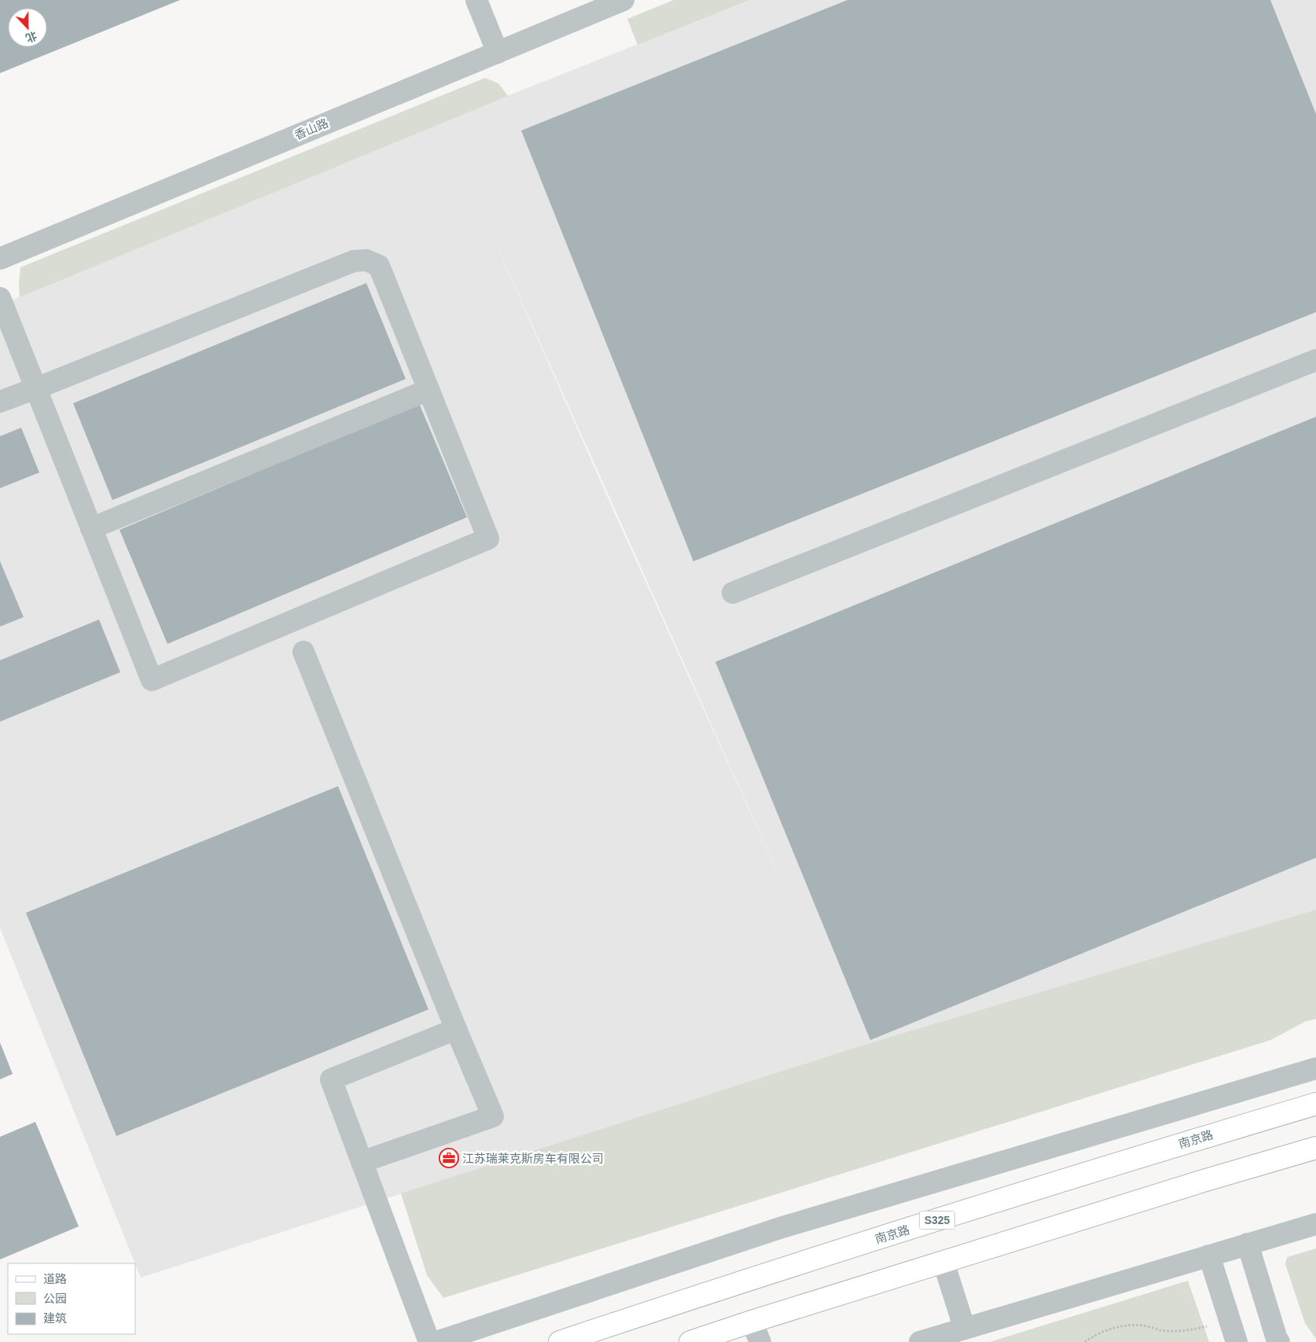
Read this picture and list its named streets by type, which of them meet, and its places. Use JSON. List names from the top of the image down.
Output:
{
  "streets": {
    "main road": ["南京路", "S325"],
    "street": ["香山路"]
  },
  "places": {
    "office": ["江苏瑞莱克斯房车有限公司"]
  },
  "legend": ["道路", "公园", "建筑"],
  "north": "bottom"
}
